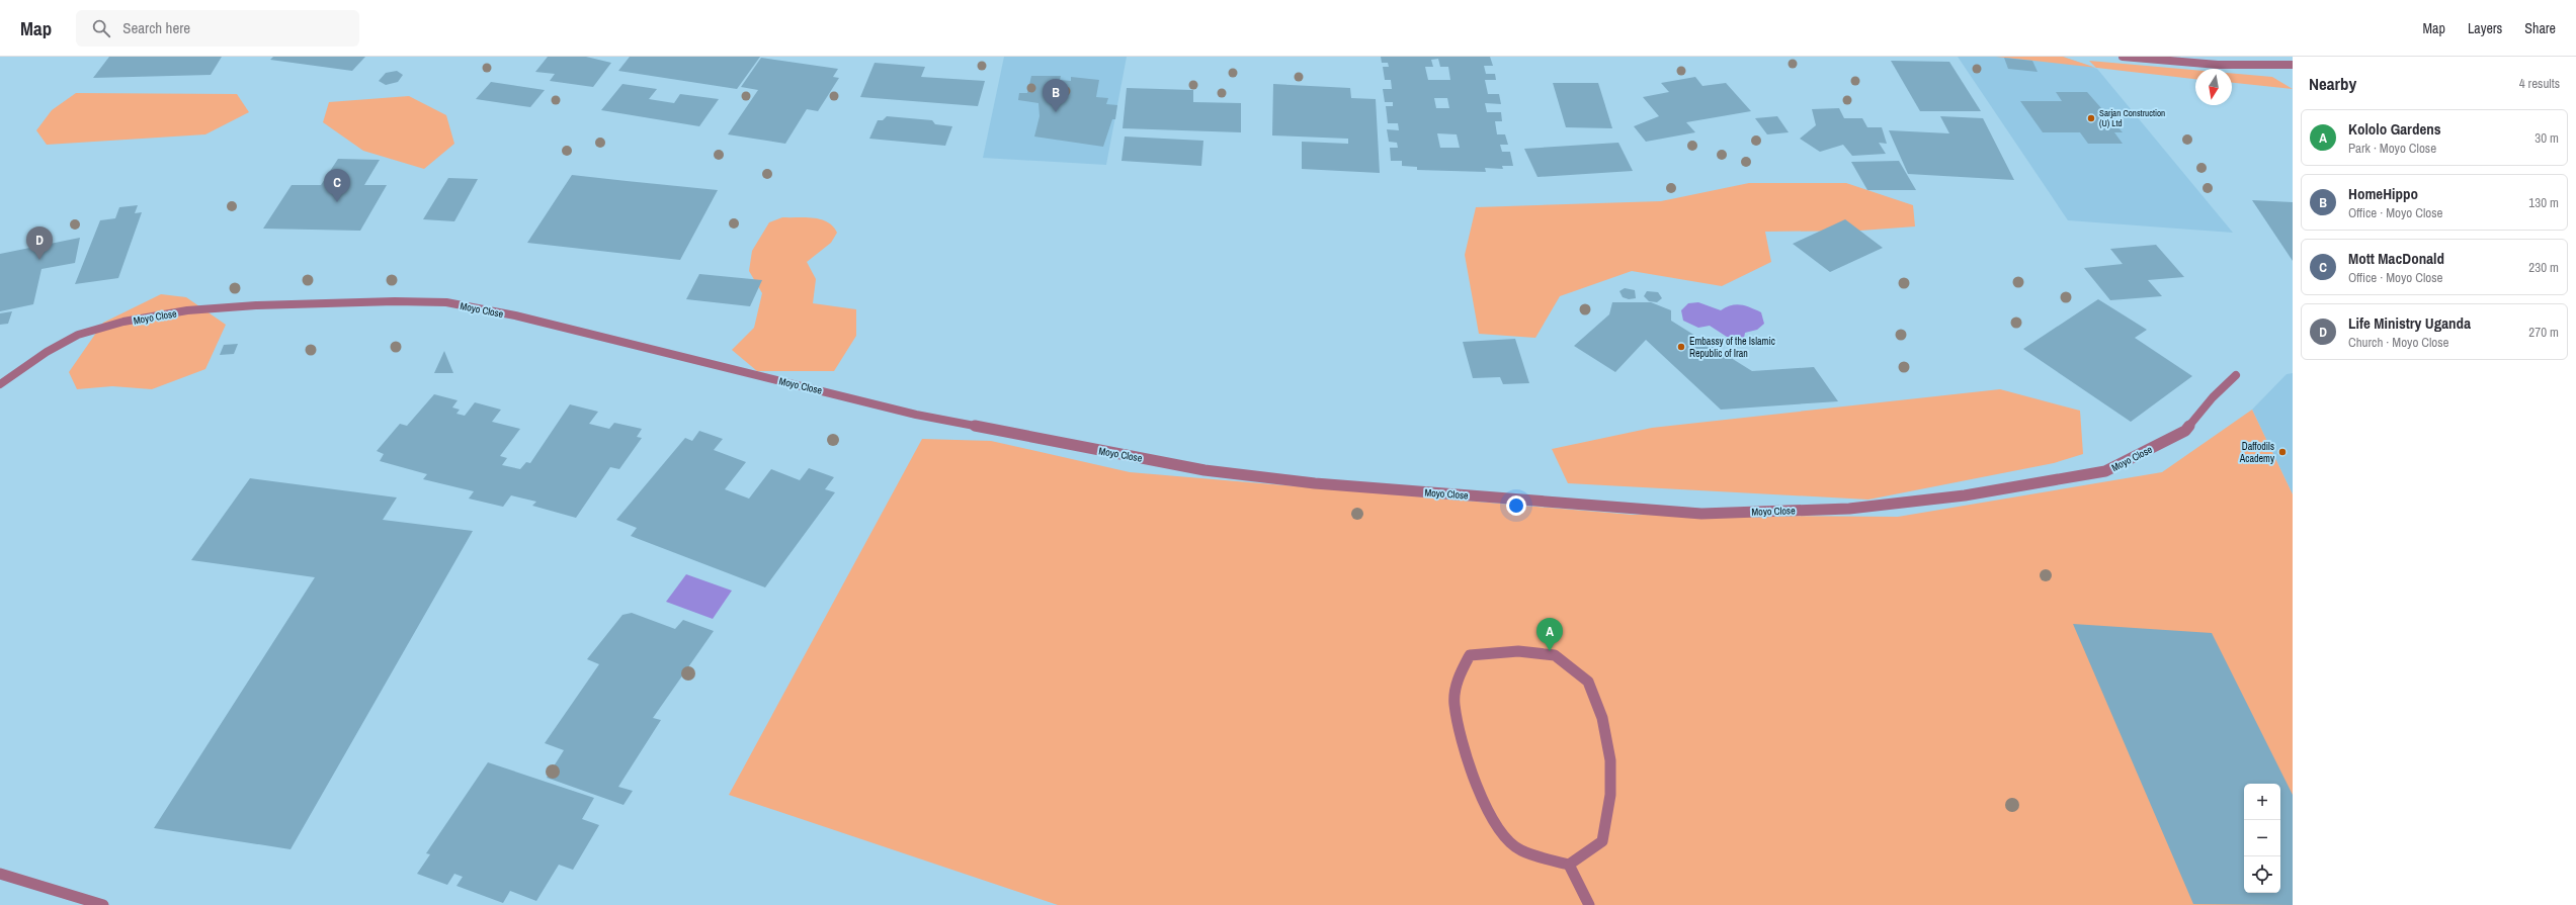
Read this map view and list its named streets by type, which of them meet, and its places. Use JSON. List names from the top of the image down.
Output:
{
  "streets": {
    "street": ["Moyo Close"]
  },
  "places": ["Sarjan Construction (U) Ltd", "Embassy of the Islamic Republic of Iran", "Daffodils Academy"],
  "north": "bottom",
  "page": {
    "header": "Map",
    "search": "Search here",
    "nav": ["Map", "Layers", "Share"],
    "heading": ["Nearby", "4 results"],
    "pins": [
      "B",
      "C",
      "D",
      "A"
    ],
    "list": [
      {
        "mark": "A",
        "name": "Kololo Gardens",
        "note": "Park · Moyo Close",
        "value": "30 m"
      },
      {
        "mark": "B",
        "name": "HomeHippo",
        "note": "Office · Moyo Close",
        "value": "130 m"
      },
      {
        "mark": "C",
        "name": "Mott MacDonald",
        "note": "Office · Moyo Close",
        "value": "230 m"
      },
      {
        "mark": "D",
        "name": "Life Ministry Uganda",
        "note": "Church · Moyo Close",
        "value": "270 m"
      }
    ],
    "map_buttons": ["+", "−"]
  }
}
